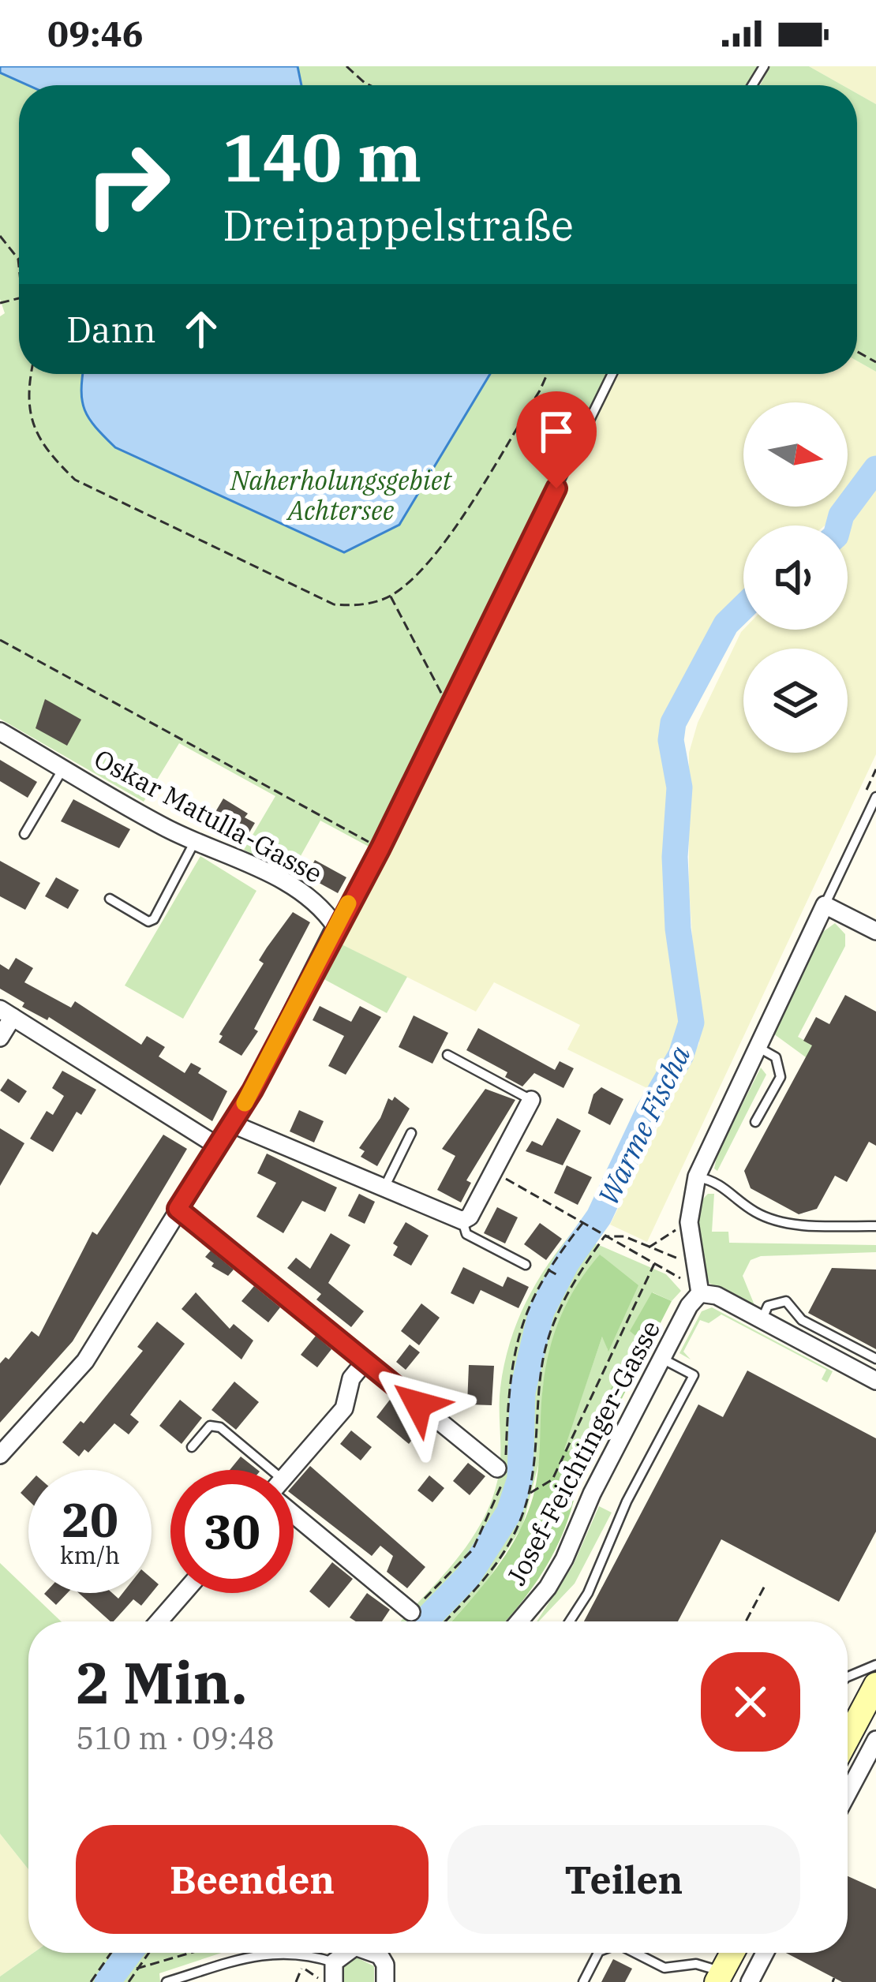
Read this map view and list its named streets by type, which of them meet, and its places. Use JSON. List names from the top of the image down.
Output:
{
  "streets": {
    "street": ["Oskar Matulla-Gasse", "Josef-Feichtinger-Gasse"]
  },
  "water": ["Warme Fischa"],
  "parks": ["Naherholungsgebiet Achtersee"],
  "north": "right",
  "page": {
    "status": "09:46",
    "turn": ["140 m", "Dreipappelstraße"],
    "then": "Dann",
    "speed": "20 km/h",
    "limit": "30",
    "heading": ["2 Min.", "510 m · 09:48"],
    "buttons": ["Beenden", "Teilen"]
  }
}
